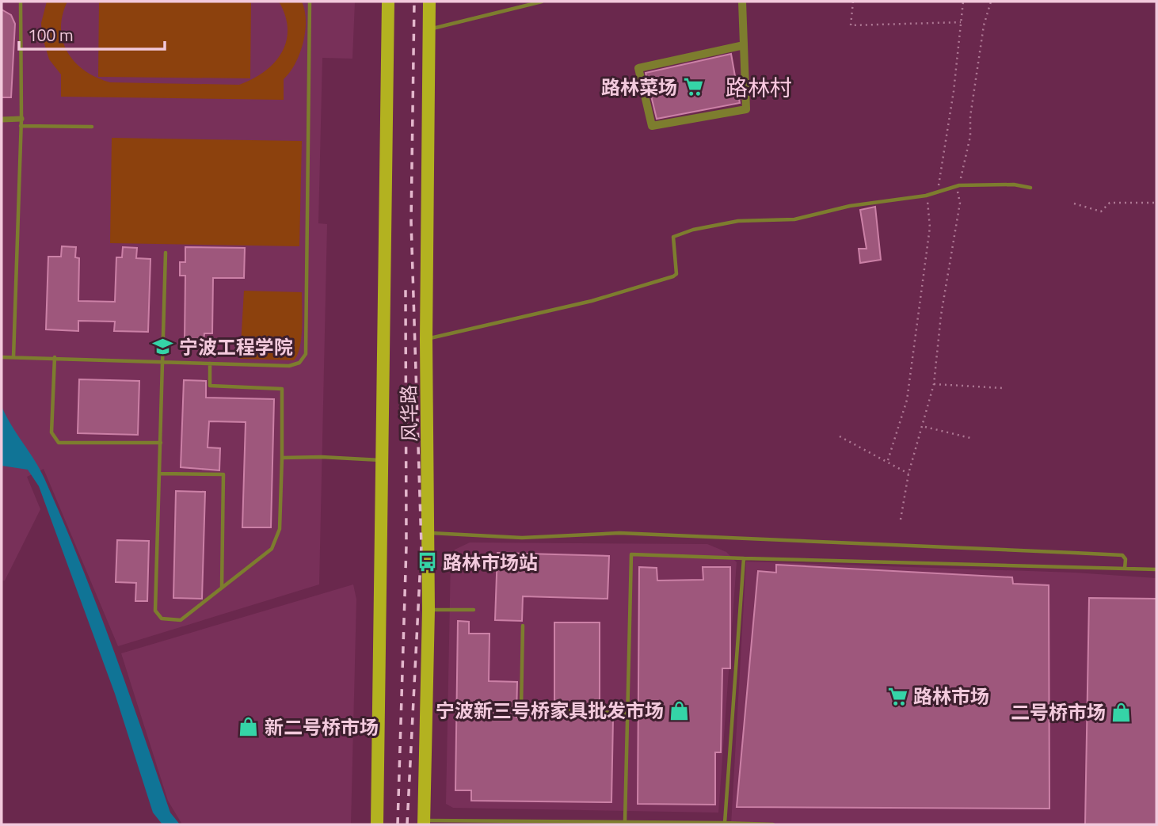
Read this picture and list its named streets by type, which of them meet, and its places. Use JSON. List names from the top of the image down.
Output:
{
  "streets": {
    "main road": ["风华路"]
  },
  "districts": ["路林村"],
  "places": {
    "supermarket": ["路林菜场", "路林市场"],
    "school or university": ["宁波工程学院"],
    "bus stop": ["路林市场站"],
    "shop": ["宁波新三号桥家具批发市场", "二号桥市场", "新二号桥市场"]
  },
  "scale_bar": "100 m"
}
